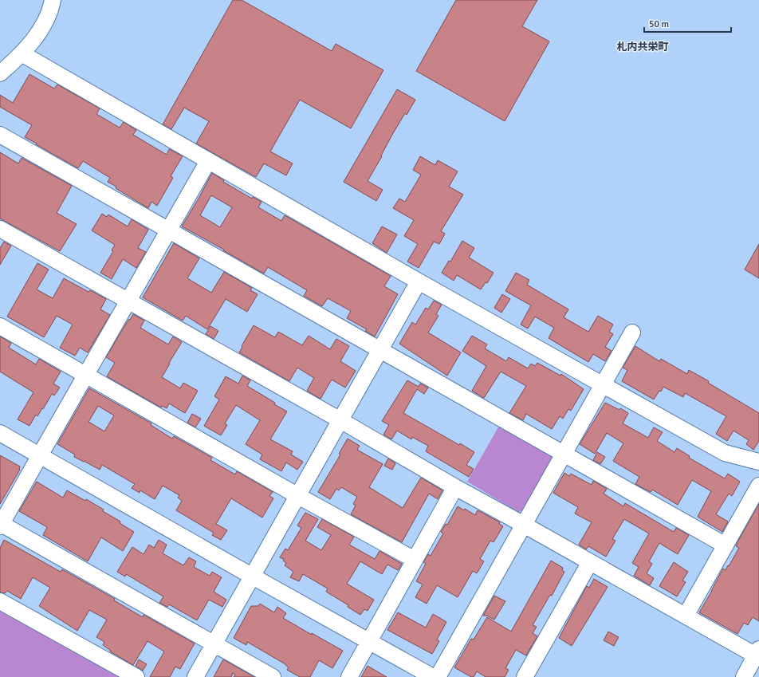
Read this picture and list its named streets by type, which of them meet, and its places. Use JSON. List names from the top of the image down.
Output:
{
  "districts": ["札内共栄町"],
  "scale_bar": "50 m"
}
